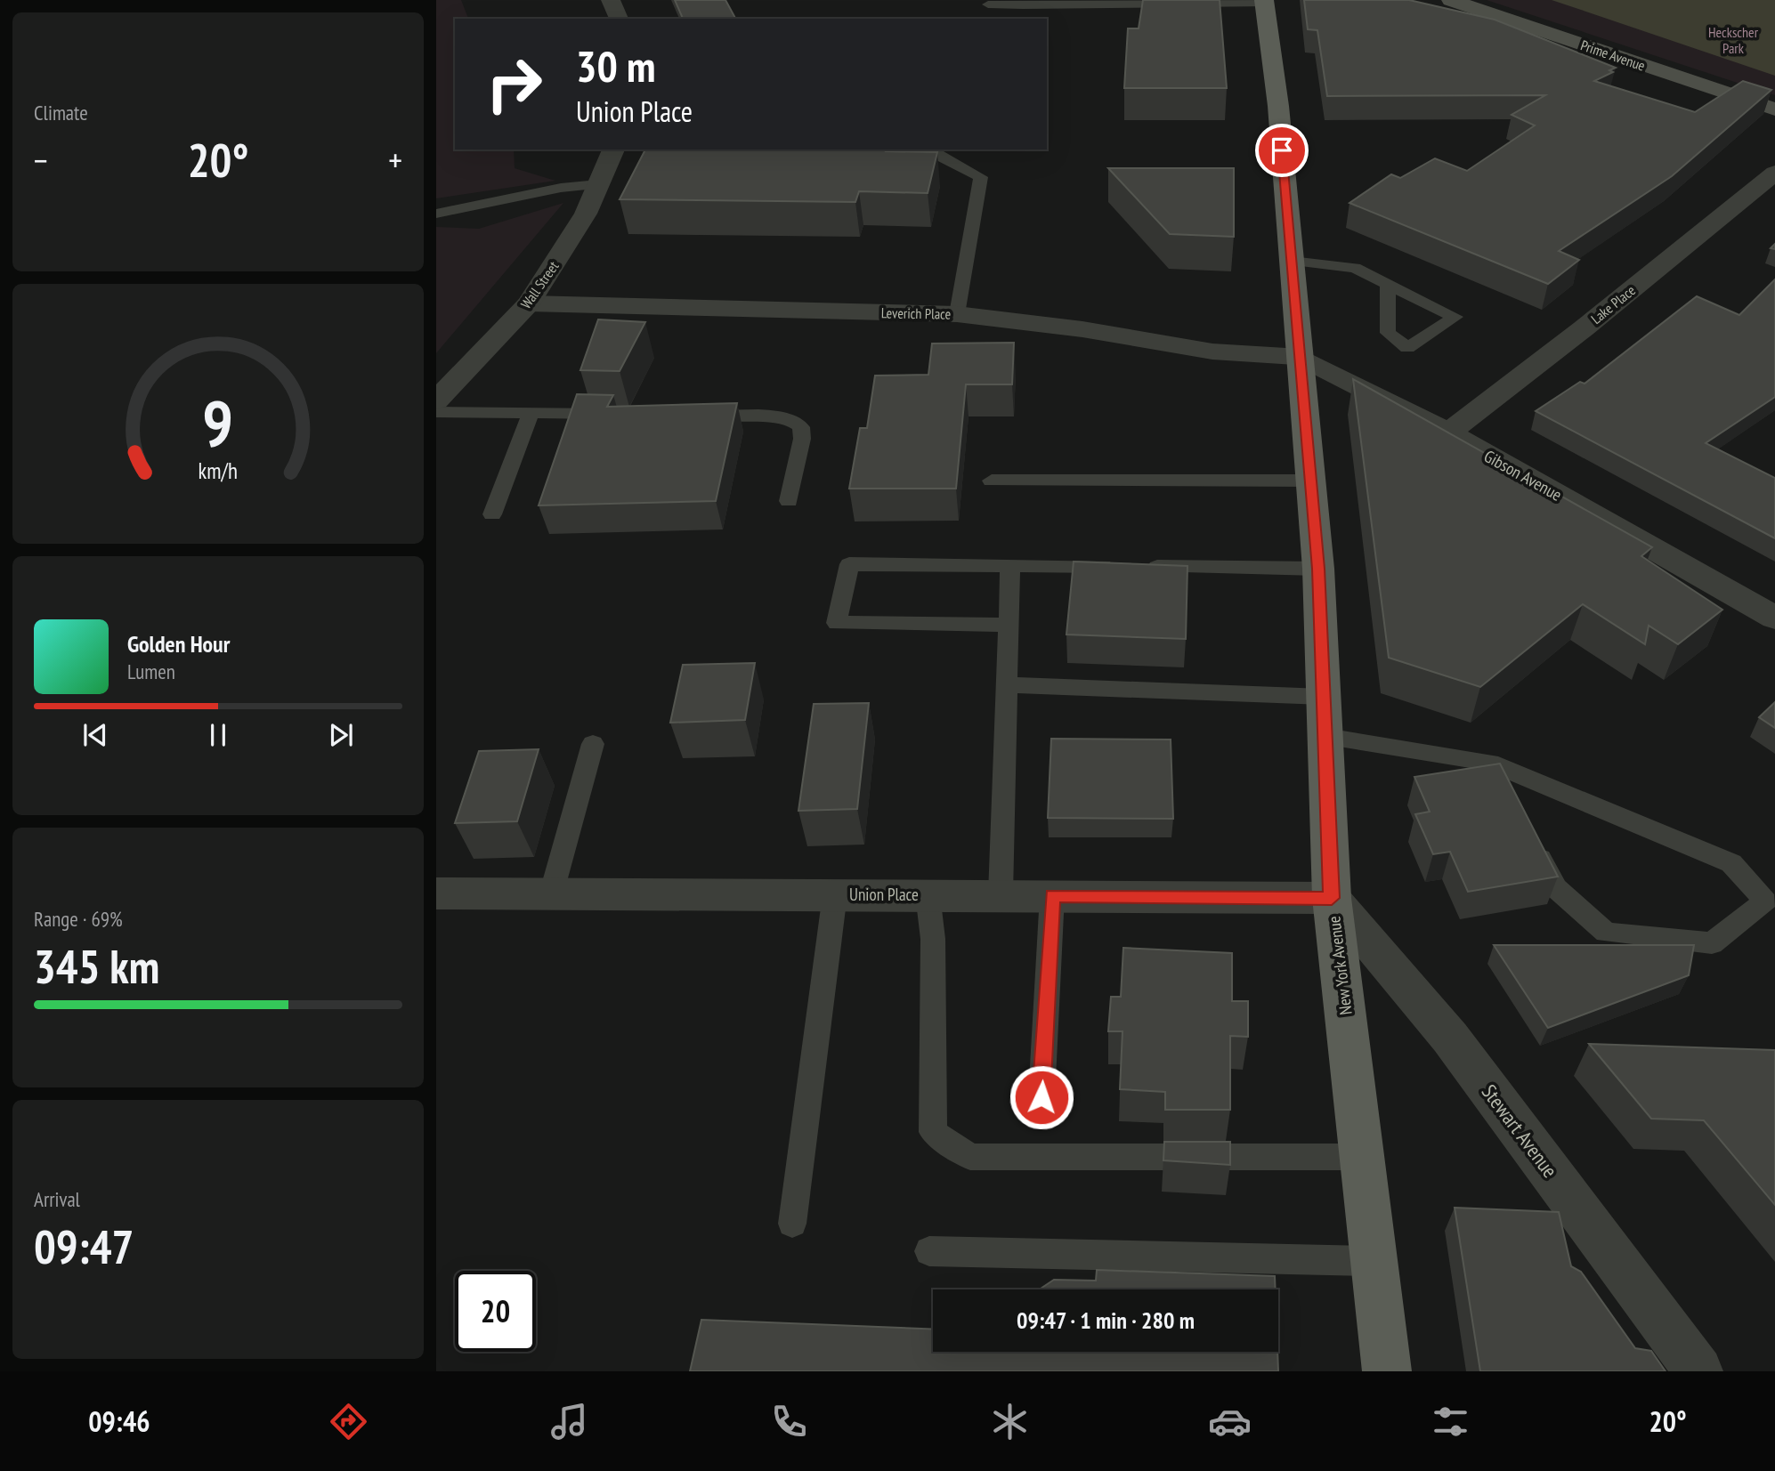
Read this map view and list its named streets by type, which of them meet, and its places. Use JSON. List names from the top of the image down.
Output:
{
  "streets": {
    "main road": ["Prime Avenue", "New York Avenue"],
    "street": [
      "Wall Street",
      "Lake Place",
      "Leverich Place",
      "Gibson Avenue",
      "Union Place",
      "Stewart Avenue"
    ]
  },
  "crossings": [
    ["Wall Street", "Leverich Place"],
    ["Lake Place", "Gibson Avenue"],
    ["Leverich Place", "Gibson Avenue"],
    ["Leverich Place", "New York Avenue"],
    ["Gibson Avenue", "New York Avenue"],
    ["Union Place", "New York Avenue"],
    ["Union Place", "Stewart Avenue"],
    ["New York Avenue", "Stewart Avenue"]
  ],
  "parks": ["Heckscher Park"],
  "page": {
    "tile": [
      "Climate",
      ["Range · 69%", "345 km"],
      ["Arrival", "09:47"]
    ],
    "turn": ["30 m", "Union Place"],
    "heat": ["−", "20°", "+"],
    "song": ["Golden Hour", "Lumen"],
    "limit": "20",
    "trip": "09:47 · 1 min · 280 m",
    "tabs": ["09:46", "20°"],
    "gauge": ["9", "km/h"]
  }
}
